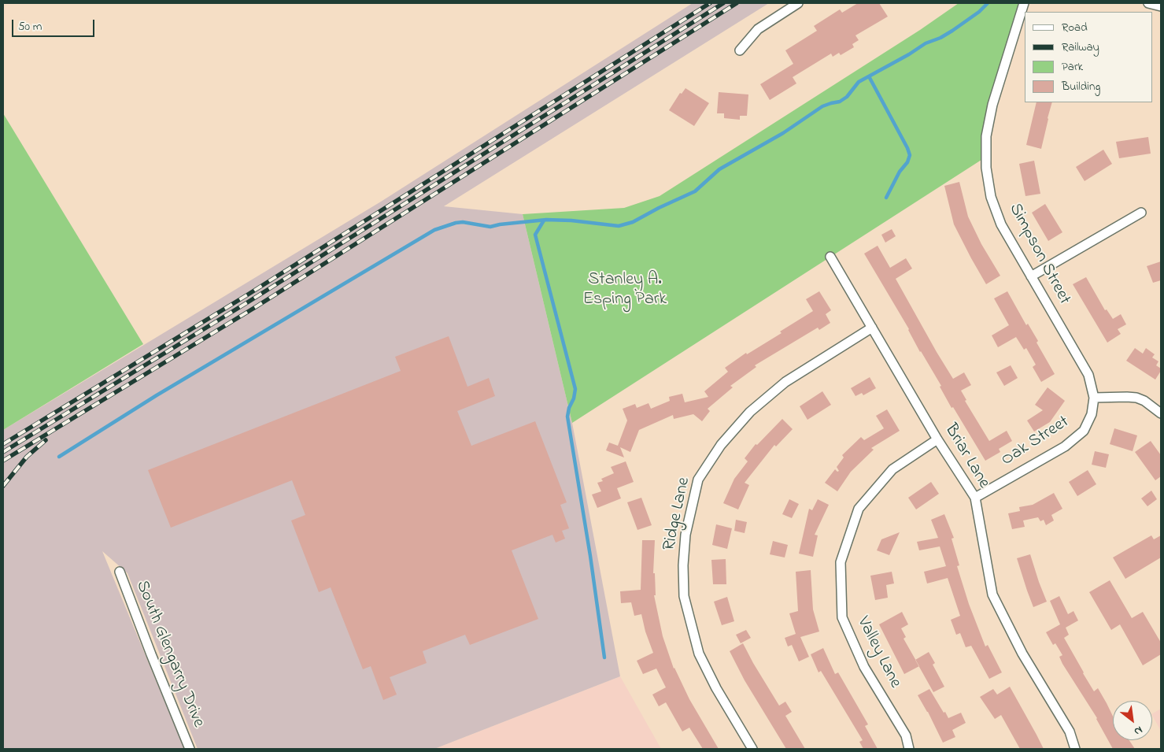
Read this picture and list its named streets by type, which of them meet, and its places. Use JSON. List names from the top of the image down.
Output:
{
  "streets": {
    "street": [
      "Simpson Street",
      "Oak Street",
      "Briar Lane",
      "Ridge Lane",
      "Valley Lane",
      "South Glengarry Drive"
    ]
  },
  "crossings": [
    ["Simpson Street", "Oak Street"],
    ["Oak Street", "Briar Lane"],
    ["Briar Lane", "Ridge Lane"],
    ["Briar Lane", "Valley Lane"]
  ],
  "parks": ["Stanley A. Esping Park"],
  "legend": [
    "Road",
    "Railway",
    "Park",
    "Building"
  ],
  "scale_bar": "50 m",
  "north": "bottom right"
}
